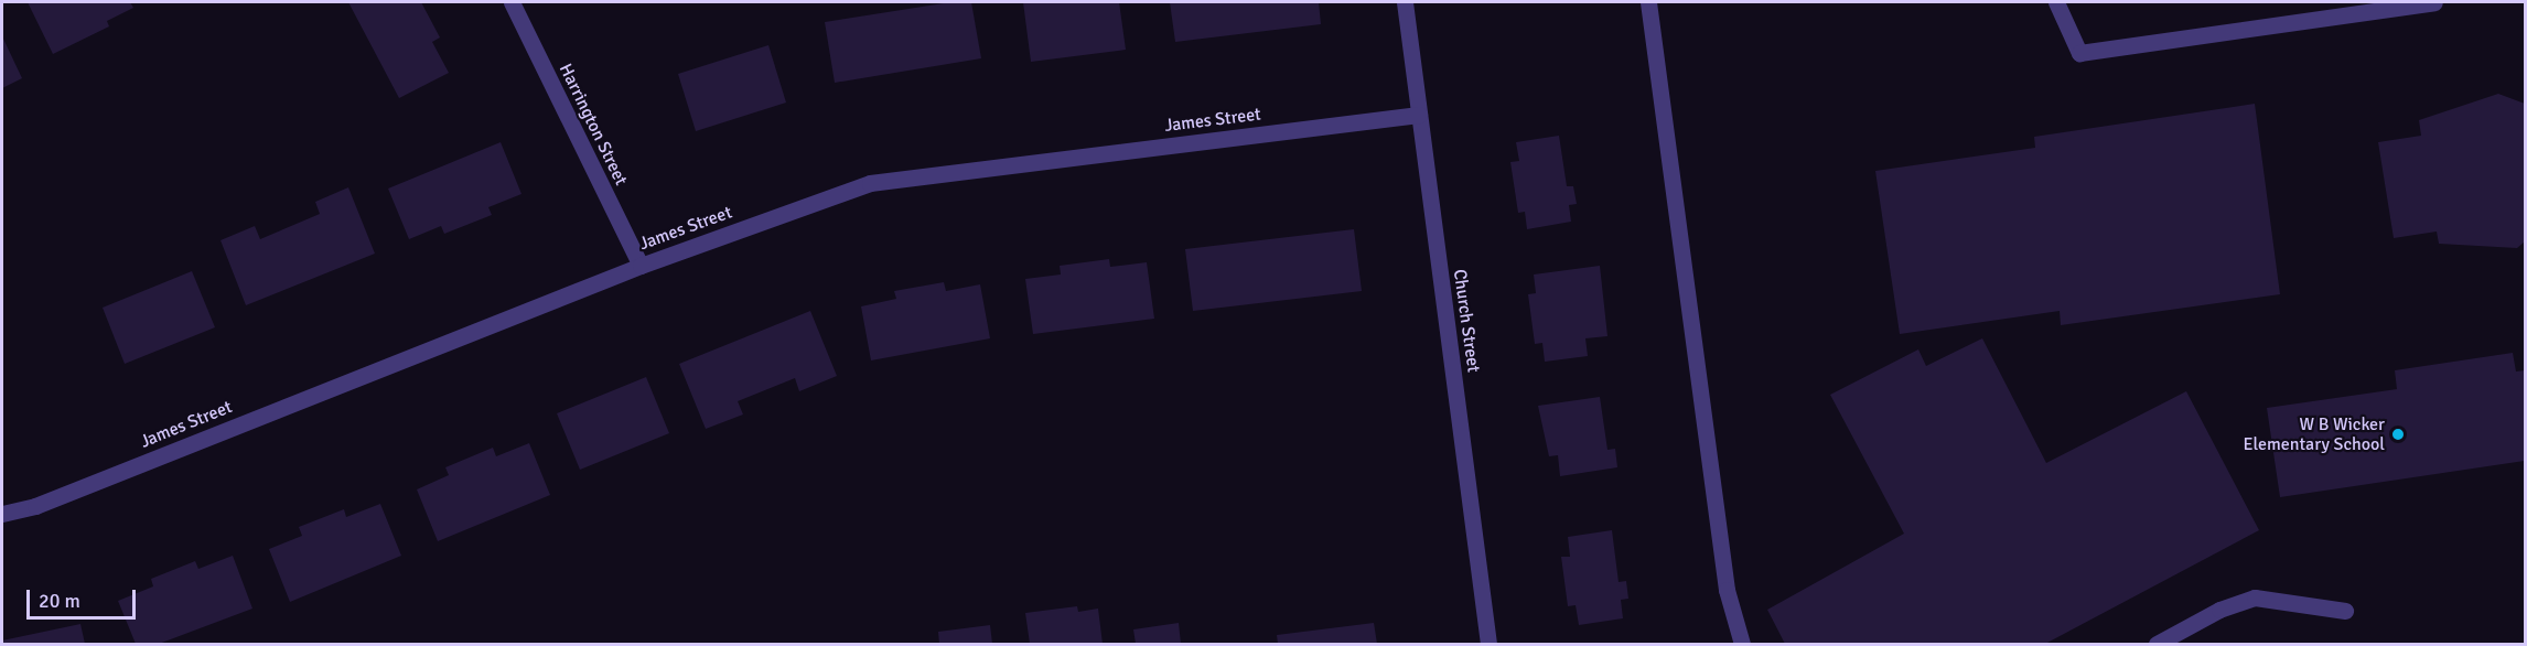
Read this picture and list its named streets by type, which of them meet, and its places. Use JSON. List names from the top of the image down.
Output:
{
  "streets": {
    "street": ["James Street", "Harrington Street", "Church Street"]
  },
  "crossings": [
    ["James Street", "Harrington Street"],
    ["James Street", "Church Street"]
  ],
  "places": ["W B Wicker Elementary School"],
  "scale_bar": "20 m"
}
